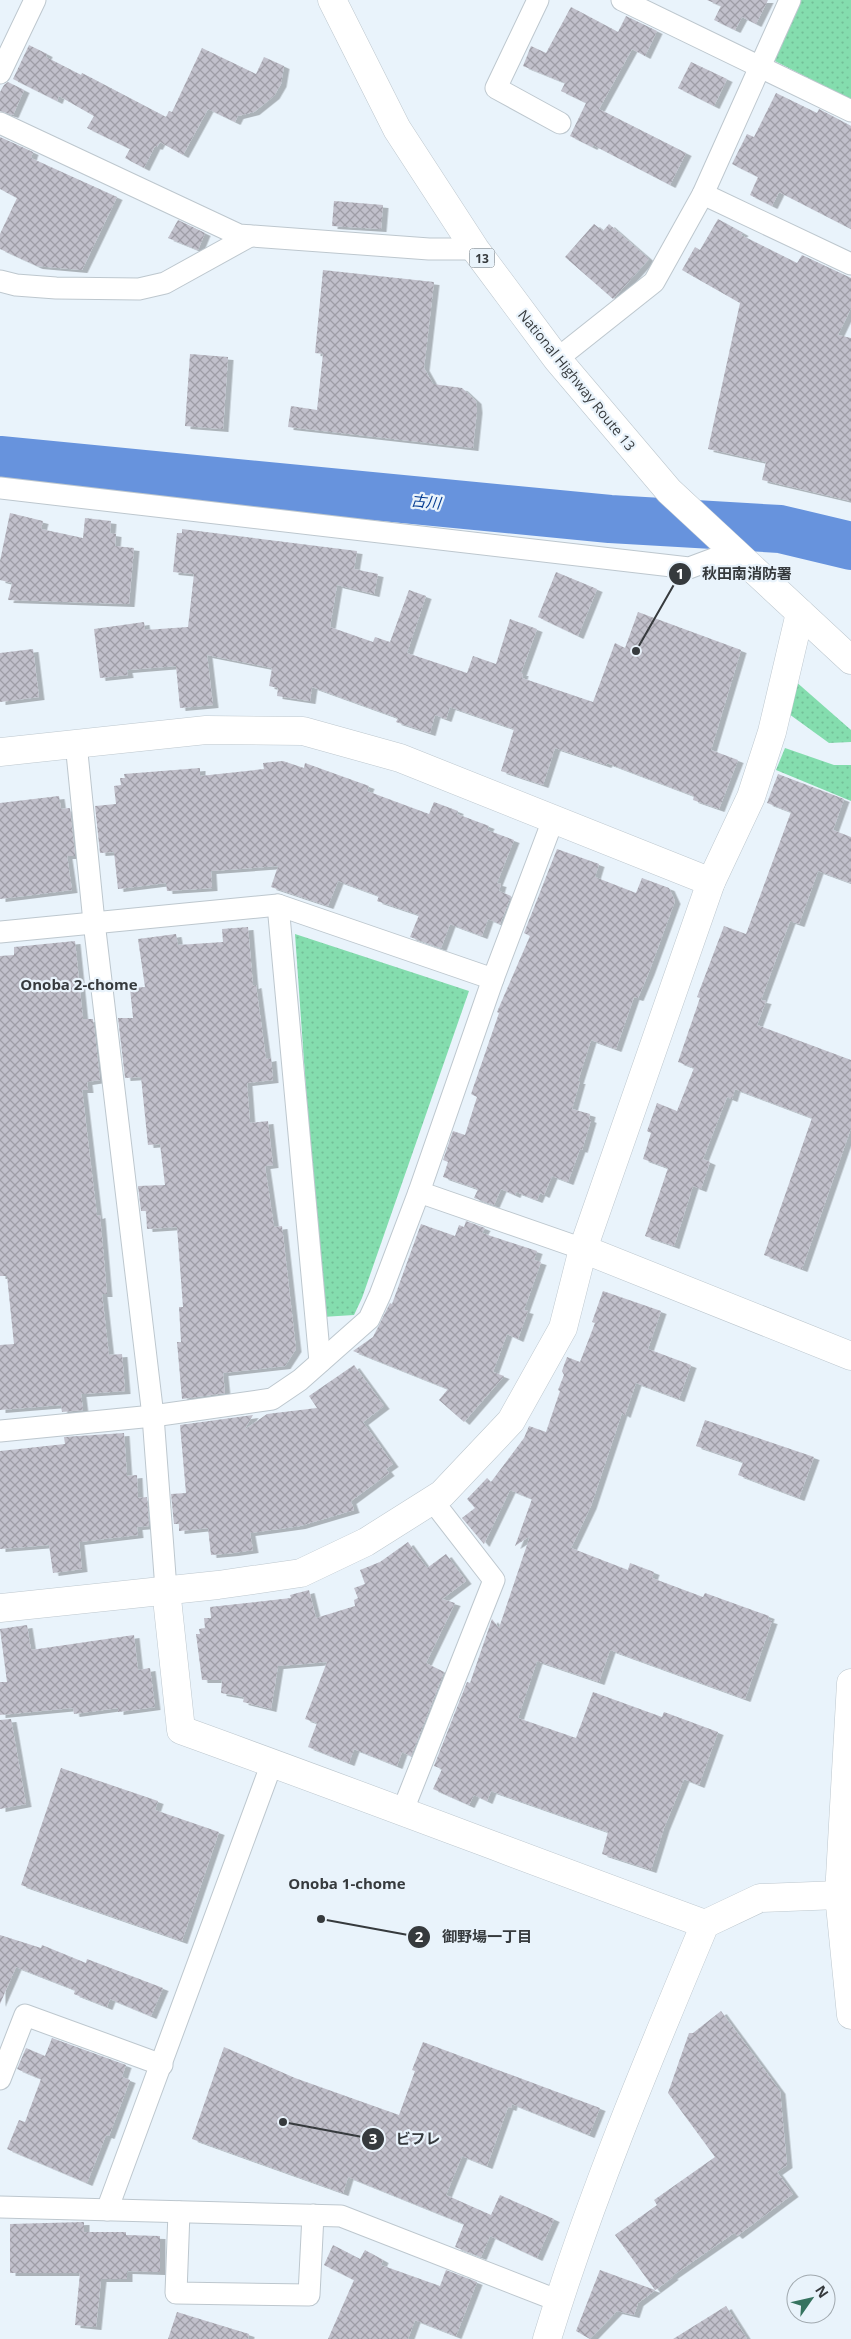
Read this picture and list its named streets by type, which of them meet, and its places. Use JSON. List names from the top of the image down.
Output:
{
  "streets": {
    "main road": ["13", "National Highway Route 13"]
  },
  "districts": ["Onoba 2-chome", "Onoba 1-chome"],
  "water": ["古川"],
  "places": ["秋田南消防署", "御野場一丁目", "ビフレ"],
  "north": "top right"
}
